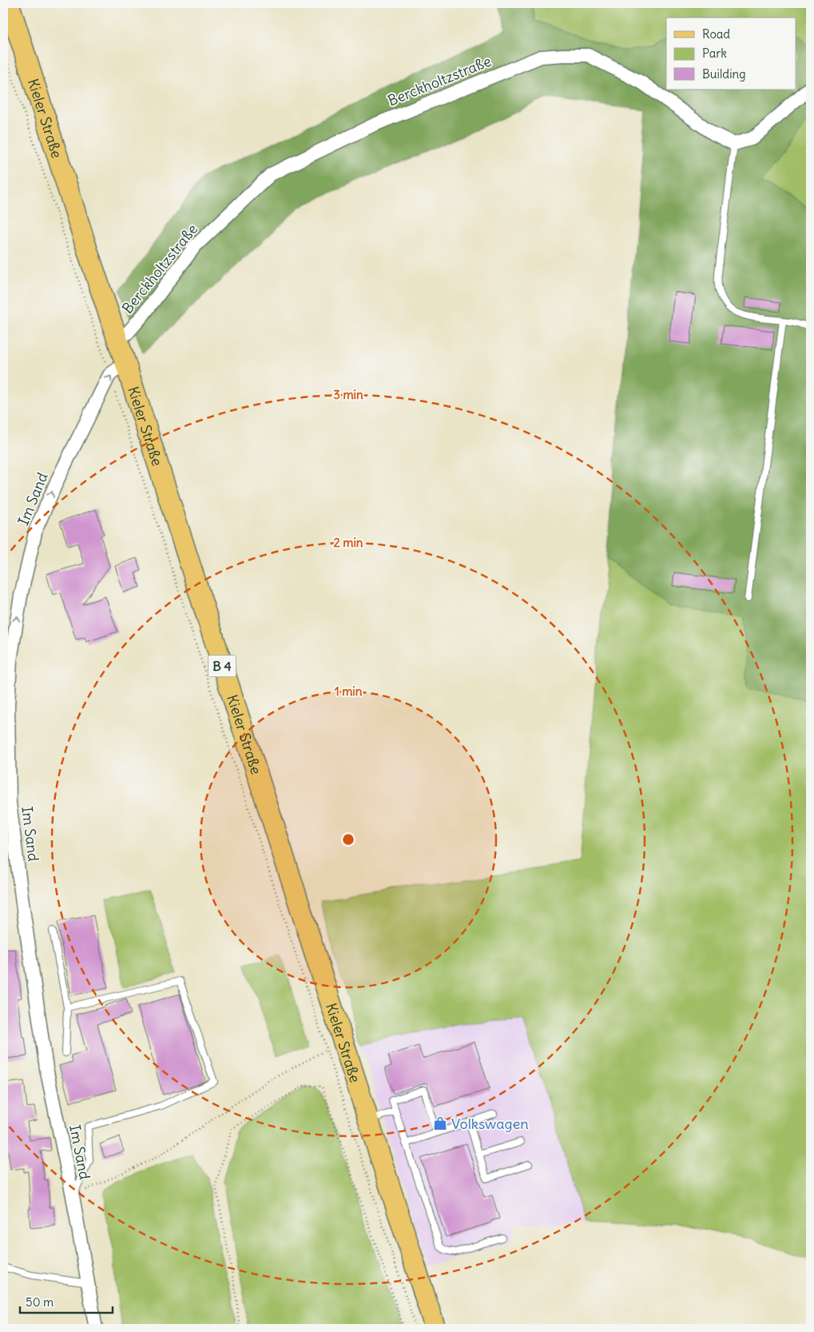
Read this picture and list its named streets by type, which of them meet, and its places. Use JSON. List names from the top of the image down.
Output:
{
  "streets": {
    "main road": ["Kieler Straße", "B 4"],
    "street": ["Berckholtzstraße", "Im Sand"]
  },
  "crossings": [
    ["Berckholtzstraße", "Kieler Straße"],
    ["Kieler Straße", "Im Sand"]
  ],
  "one_way": ["Im Sand"],
  "places": {
    "shop": ["Volkswagen"]
  },
  "legend": ["Road", "Park", "Building"],
  "scale_bar": "50 m",
  "rings": ["3 min", "2 min", "1 min"]
}
